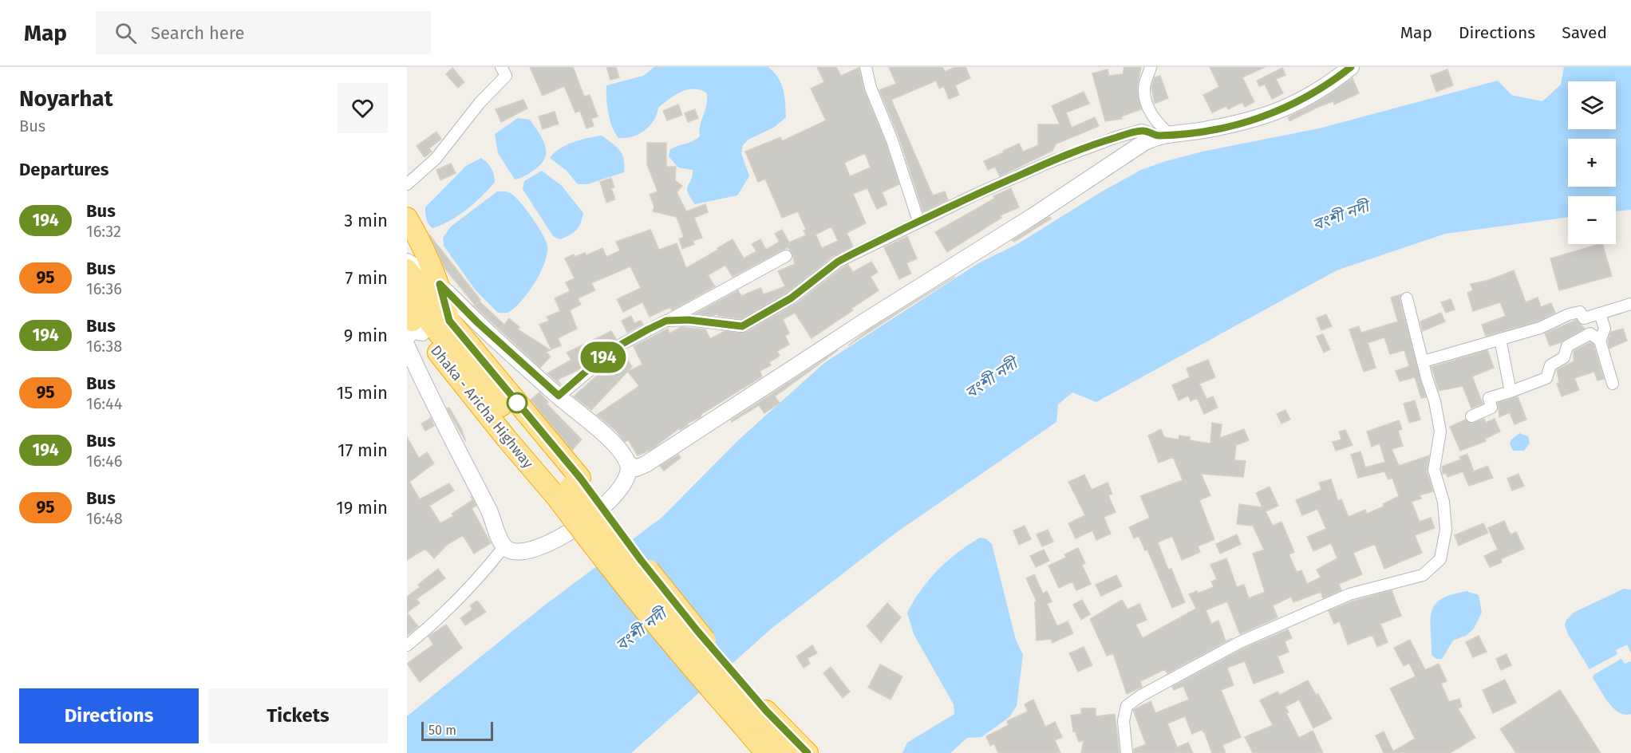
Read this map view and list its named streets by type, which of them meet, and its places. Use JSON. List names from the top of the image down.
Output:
{
  "streets": {
    "highway": ["Dhaka - Aricha Highway"]
  },
  "water": ["বংশী নদী"],
  "lines": ["bus line 194"],
  "scale_bar": "50 m",
  "page": {
    "header": "Map",
    "search": "Search here",
    "nav": ["Map", "Directions", "Saved"],
    "heading": [
      ["Noyarhat", "Bus"],
      "Departures"
    ],
    "on_map": "194",
    "map_buttons": ["+", "−"],
    "list": [
      {
        "mark": "194",
        "name": "Bus",
        "note": "16:32",
        "value": "3 min"
      },
      {
        "mark": "95",
        "name": "Bus",
        "note": "16:36",
        "value": "7 min"
      },
      {
        "mark": "194",
        "name": "Bus",
        "note": "16:38",
        "value": "9 min"
      },
      {
        "mark": "95",
        "name": "Bus",
        "note": "16:44",
        "value": "15 min"
      },
      {
        "mark": "194",
        "name": "Bus",
        "note": "16:46",
        "value": "17 min"
      },
      {
        "mark": "95",
        "name": "Bus",
        "note": "16:48",
        "value": "19 min"
      }
    ],
    "buttons": ["Directions", "Tickets"],
    "scale": "50 m"
  }
}
